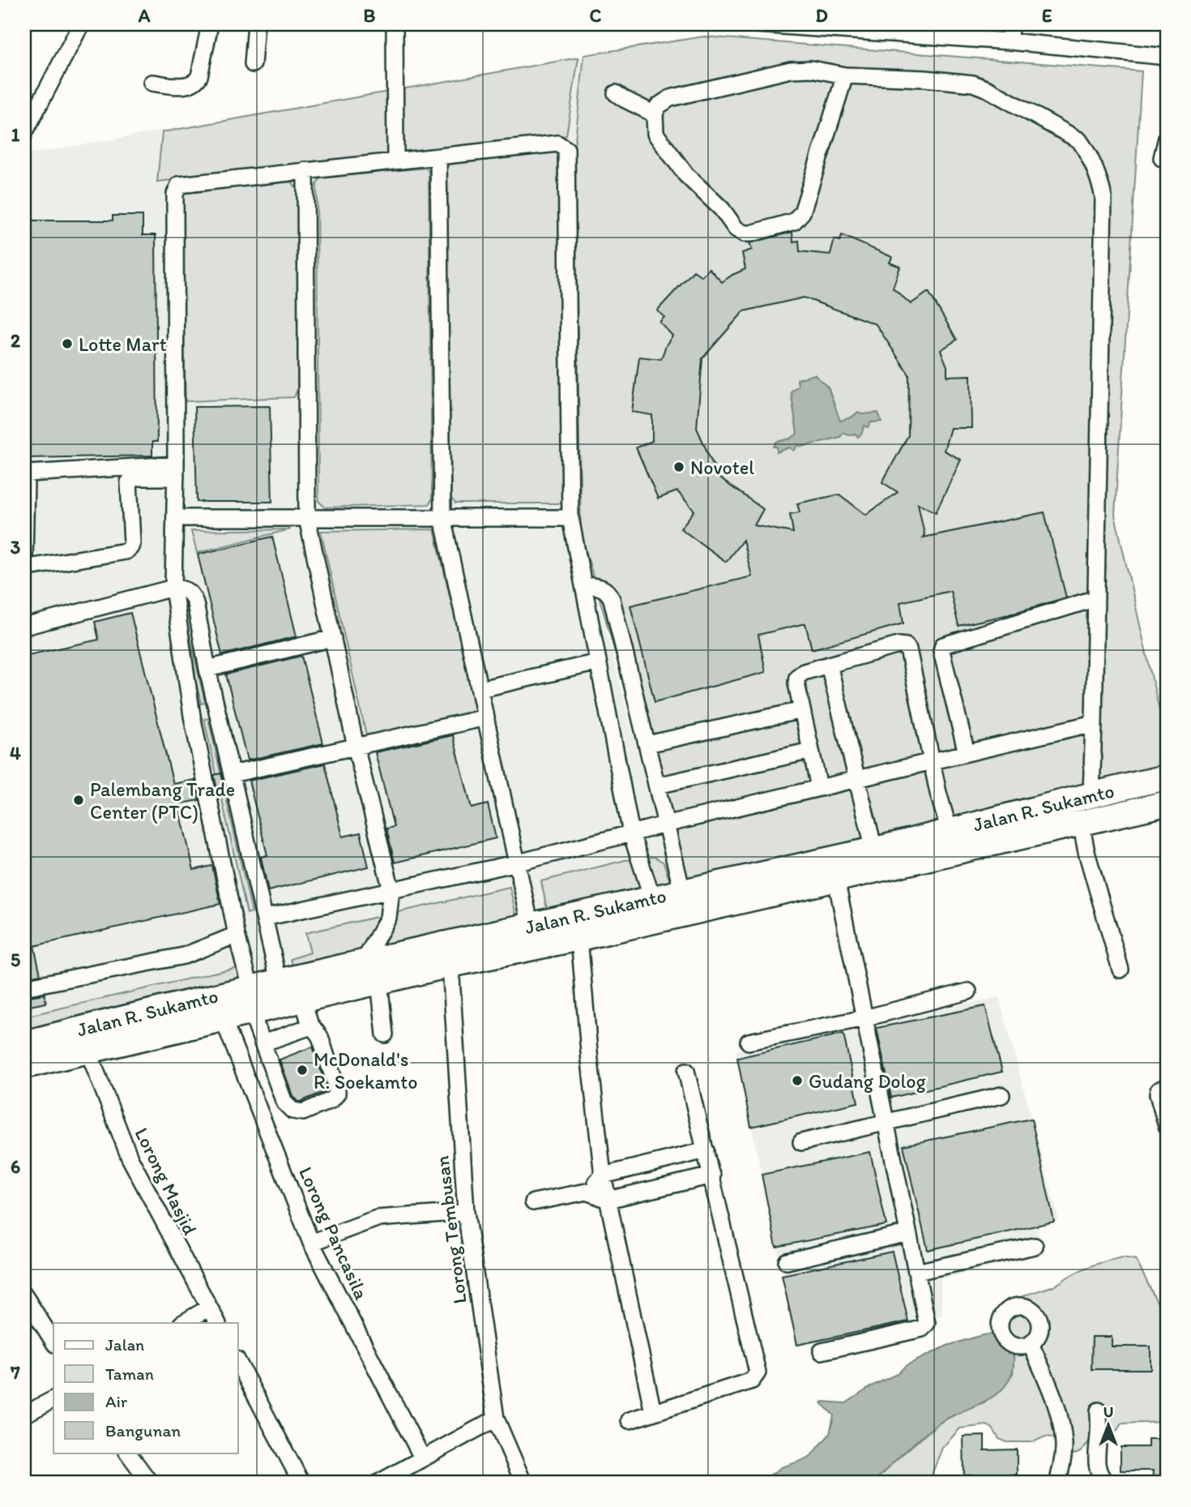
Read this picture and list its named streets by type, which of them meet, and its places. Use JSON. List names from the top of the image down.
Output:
{
  "streets": {
    "highway": ["Jalan R. Sukamto"],
    "street": ["Lorong Masjid", "Lorong Tembusan", "Lorong Pancasila"]
  },
  "crossings": [
    ["Jalan R. Sukamto", "Lorong Masjid"],
    ["Jalan R. Sukamto", "Lorong Tembusan"],
    ["Jalan R. Sukamto", "Lorong Pancasila"]
  ],
  "places": [
    "Lotte Mart",
    "Novotel",
    "Palembang Trade Center (PTC)",
    "McDonald's R. Soekamto",
    "Gudang Dolog"
  ],
  "legend": [
    "Jalan",
    "Taman",
    "Air",
    "Bangunan"
  ],
  "north": "top",
  "grid": {
    "columns": [
      "A",
      "B",
      "C",
      "D",
      "E"
    ],
    "rows": [
      "1",
      "2",
      "3",
      "4",
      "5",
      "6",
      "7"
    ]
  }
}
